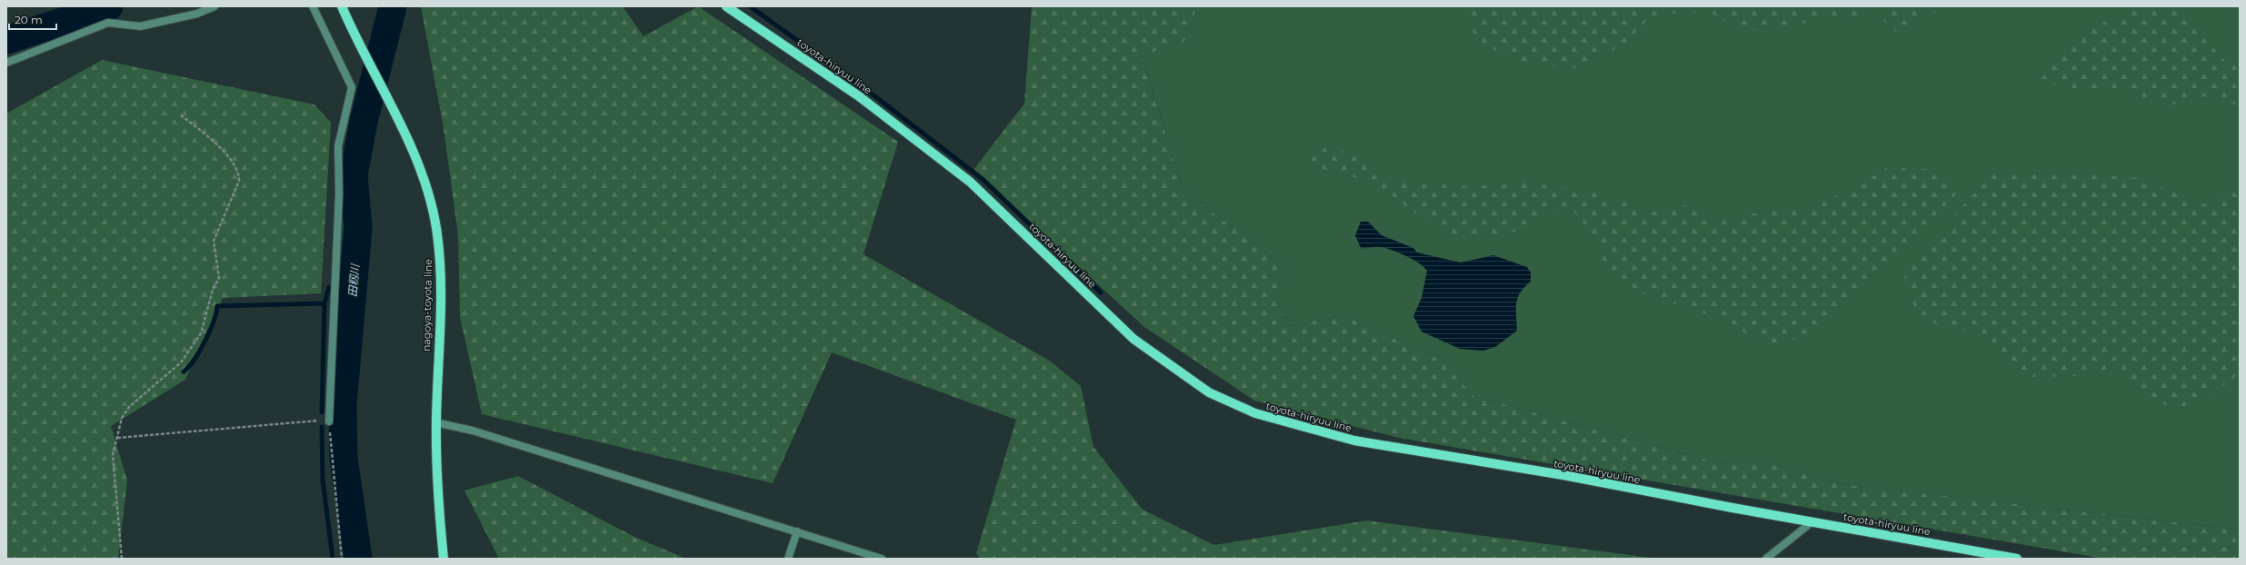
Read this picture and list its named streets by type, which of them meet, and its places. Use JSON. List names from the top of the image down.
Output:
{
  "streets": {
    "main road": ["toyota-hiryuu line", "nagoya-toyota line"]
  },
  "water": ["田籾川"],
  "scale_bar": "20 m"
}
